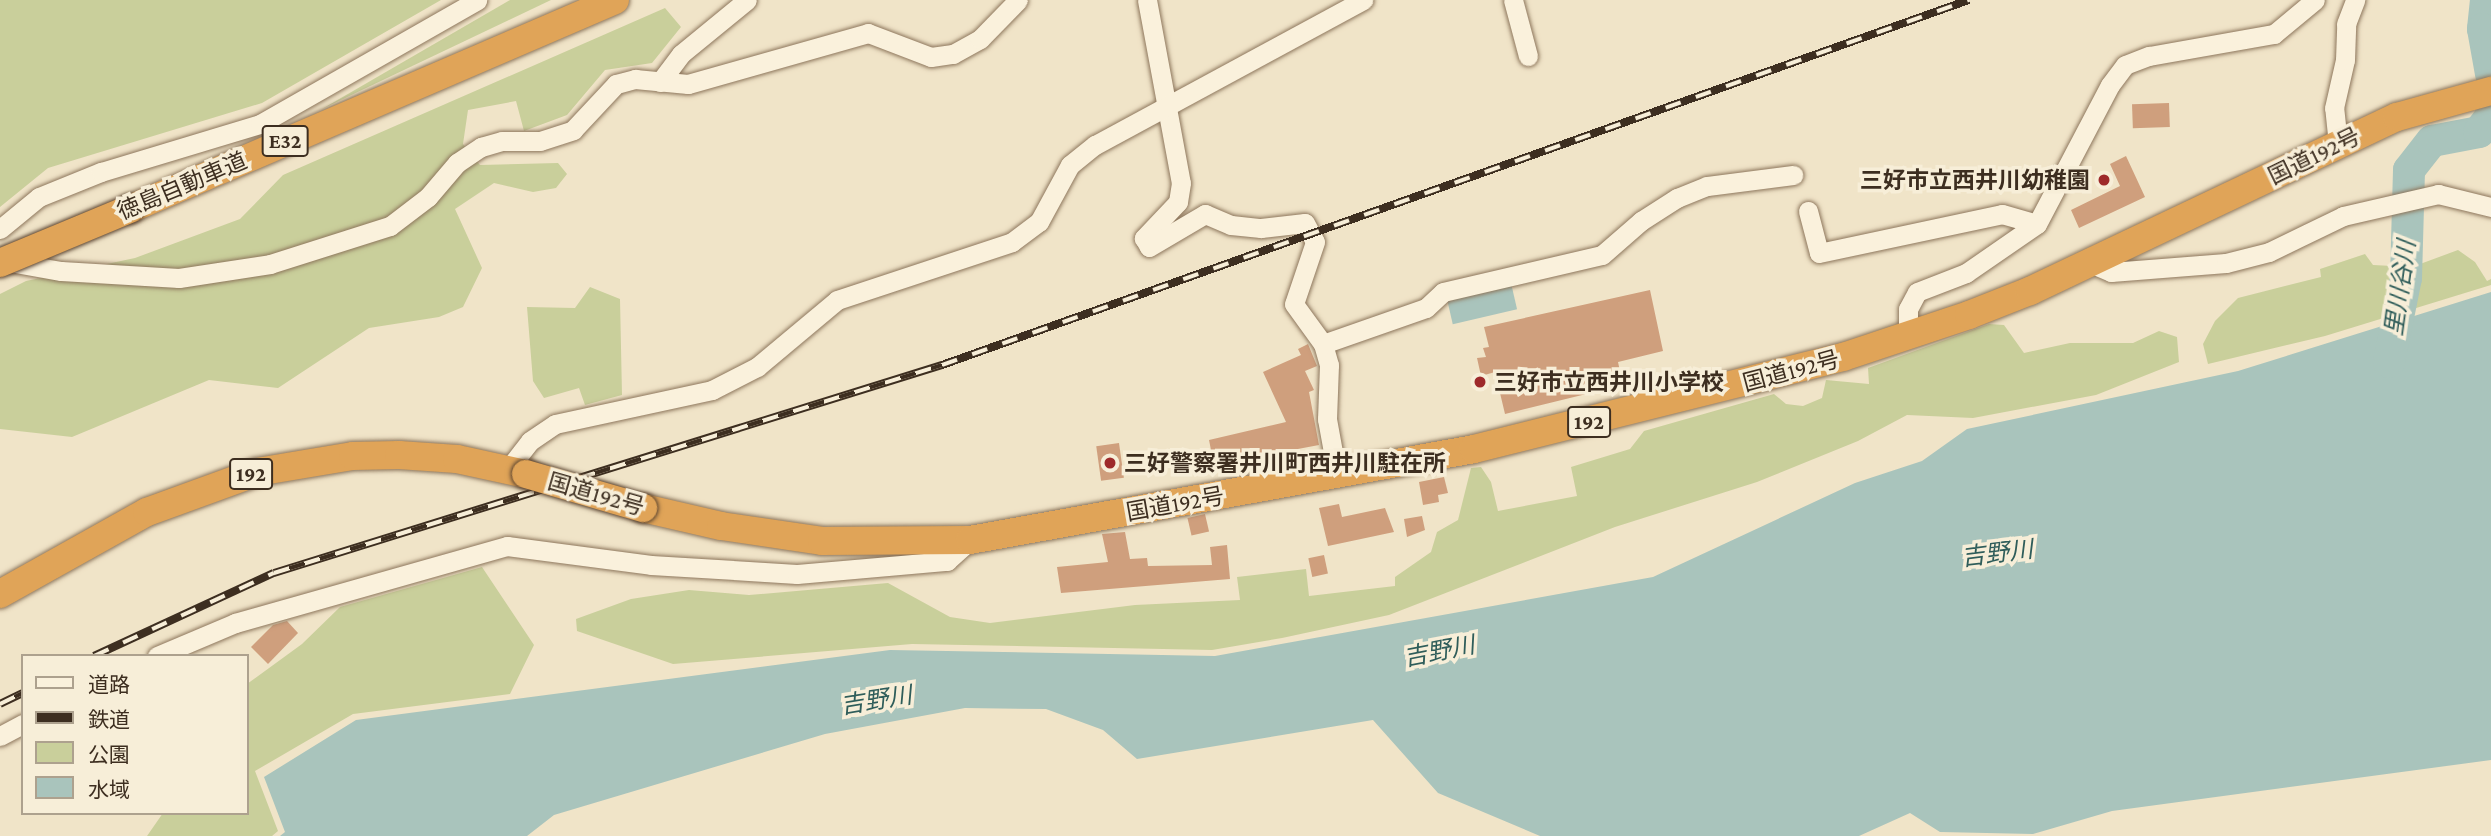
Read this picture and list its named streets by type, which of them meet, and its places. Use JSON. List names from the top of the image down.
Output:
{
  "streets": {
    "highway": [
      "E32",
      "国道192号",
      "徳島自動車道",
      "192"
    ]
  },
  "water": ["里川谷川", "吉野川"],
  "places": ["三好市立西井川幼稚園", "三好市立西井川小学校", "三好警察署井川町西井川駐在所"],
  "legend": [
    "道路",
    "鉄道",
    "公園",
    "水域"
  ]
}
